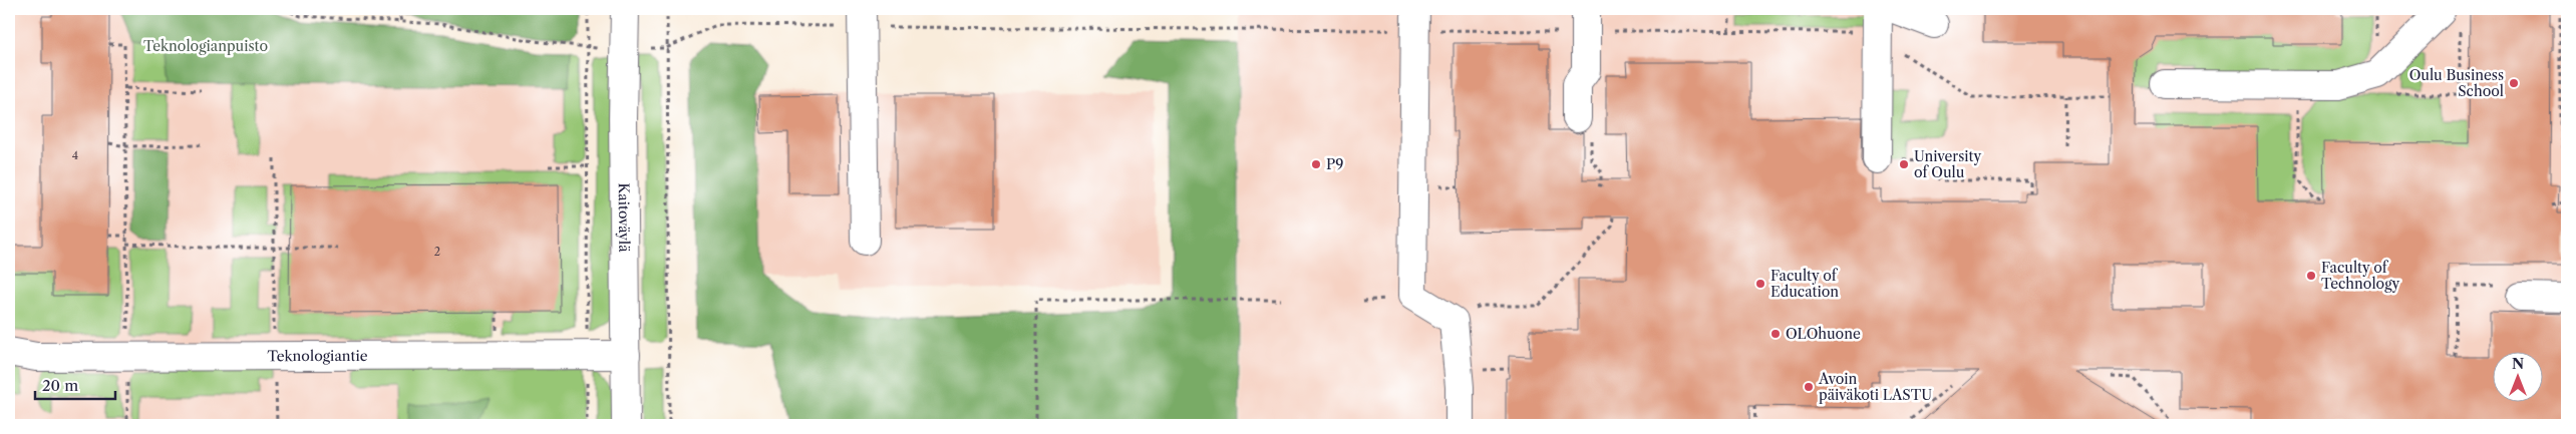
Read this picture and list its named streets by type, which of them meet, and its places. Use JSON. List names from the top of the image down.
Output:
{
  "streets": {
    "street": ["Kaitoväylä", "Teknologiantie"]
  },
  "crossings": [
    ["Kaitoväylä", "Teknologiantie"]
  ],
  "parks": ["Teknologianpuisto"],
  "places": [
    "Oulu Business School",
    "P9",
    "University of Oulu",
    "Faculty of Technology",
    "Faculty of Education",
    "OLOhuone",
    "Avoin päiväkoti LASTU"
  ],
  "house_numbers": ["4", "2"],
  "scale_bar": "20 m",
  "north": "top"
}
